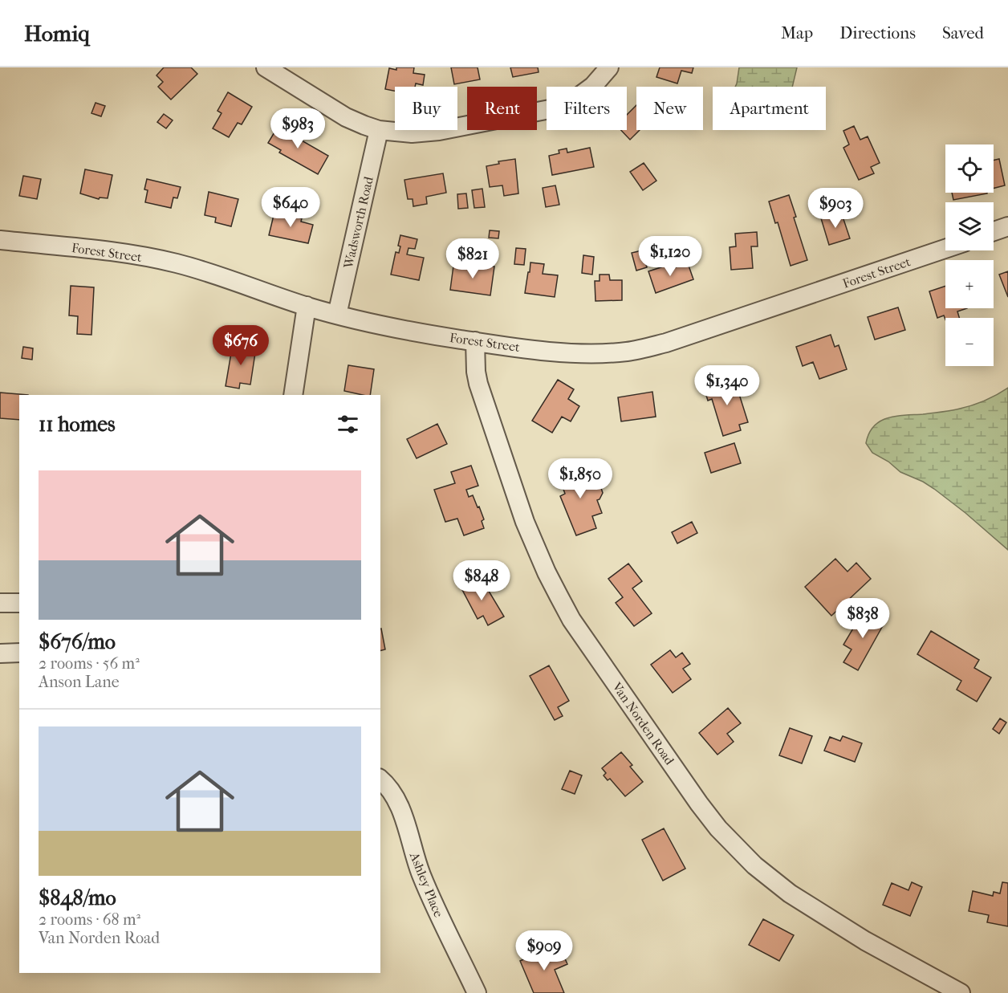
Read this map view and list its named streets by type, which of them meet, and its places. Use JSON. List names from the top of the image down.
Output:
{
  "streets": {
    "street": [
      "Wadsworth Road",
      "Forest Street",
      "Van Norden Road",
      "Ashley Place"
    ]
  },
  "crossings": [
    ["Wadsworth Road", "Forest Street"],
    ["Forest Street", "Van Norden Road"]
  ],
  "page": {
    "header": "Homiq",
    "nav": ["Map", "Directions", "Saved"],
    "chip": [
      "Buy",
      "Rent",
      "Filters",
      "New",
      "Apartment"
    ],
    "price": [
      "$983",
      "$640",
      "$903",
      "$1,120",
      "$821",
      "$676",
      "$1,340",
      "$1,850",
      "$848",
      "$838",
      "$909"
    ],
    "map_buttons": ["+", "−"],
    "heading": "11 homes",
    "list": [
      {
        "name": "$676/mo",
        "note": "2 rooms · 56 m² · Anson Lane"
      },
      {
        "name": "$848/mo",
        "note": "2 rooms · 68 m² · Van Norden Road"
      }
    ]
  }
}
